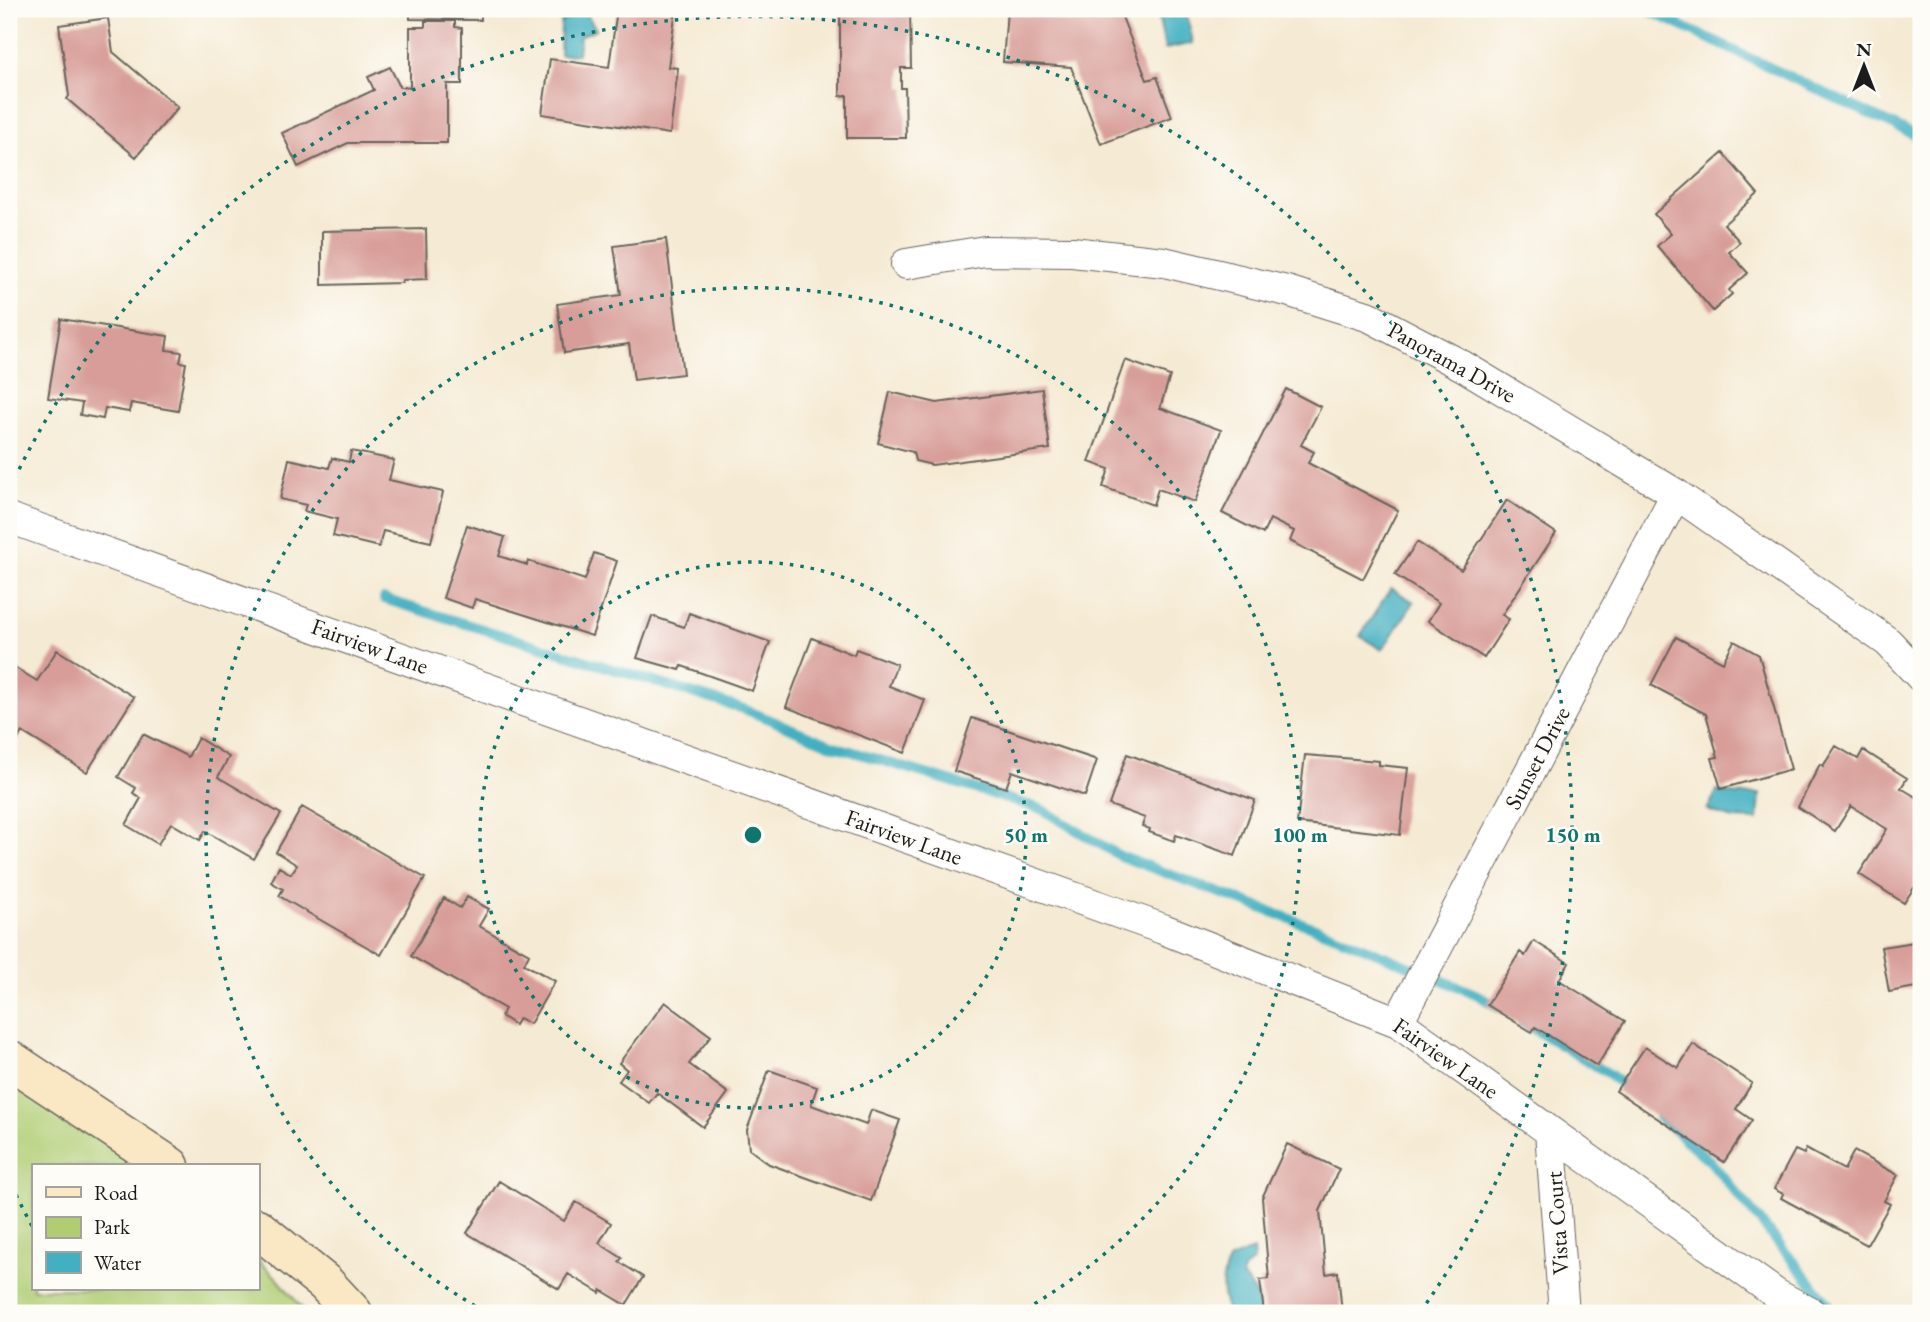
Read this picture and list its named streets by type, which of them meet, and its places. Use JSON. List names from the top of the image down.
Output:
{
  "streets": {
    "street": [
      "Panorama Drive",
      "Fairview Lane",
      "Sunset Drive",
      "Vista Court"
    ]
  },
  "crossings": [
    ["Panorama Drive", "Sunset Drive"],
    ["Fairview Lane", "Sunset Drive"],
    ["Fairview Lane", "Vista Court"]
  ],
  "legend": ["Road", "Park", "Water"],
  "north": "top",
  "rings": ["50 m", "100 m", "150 m"]
}
